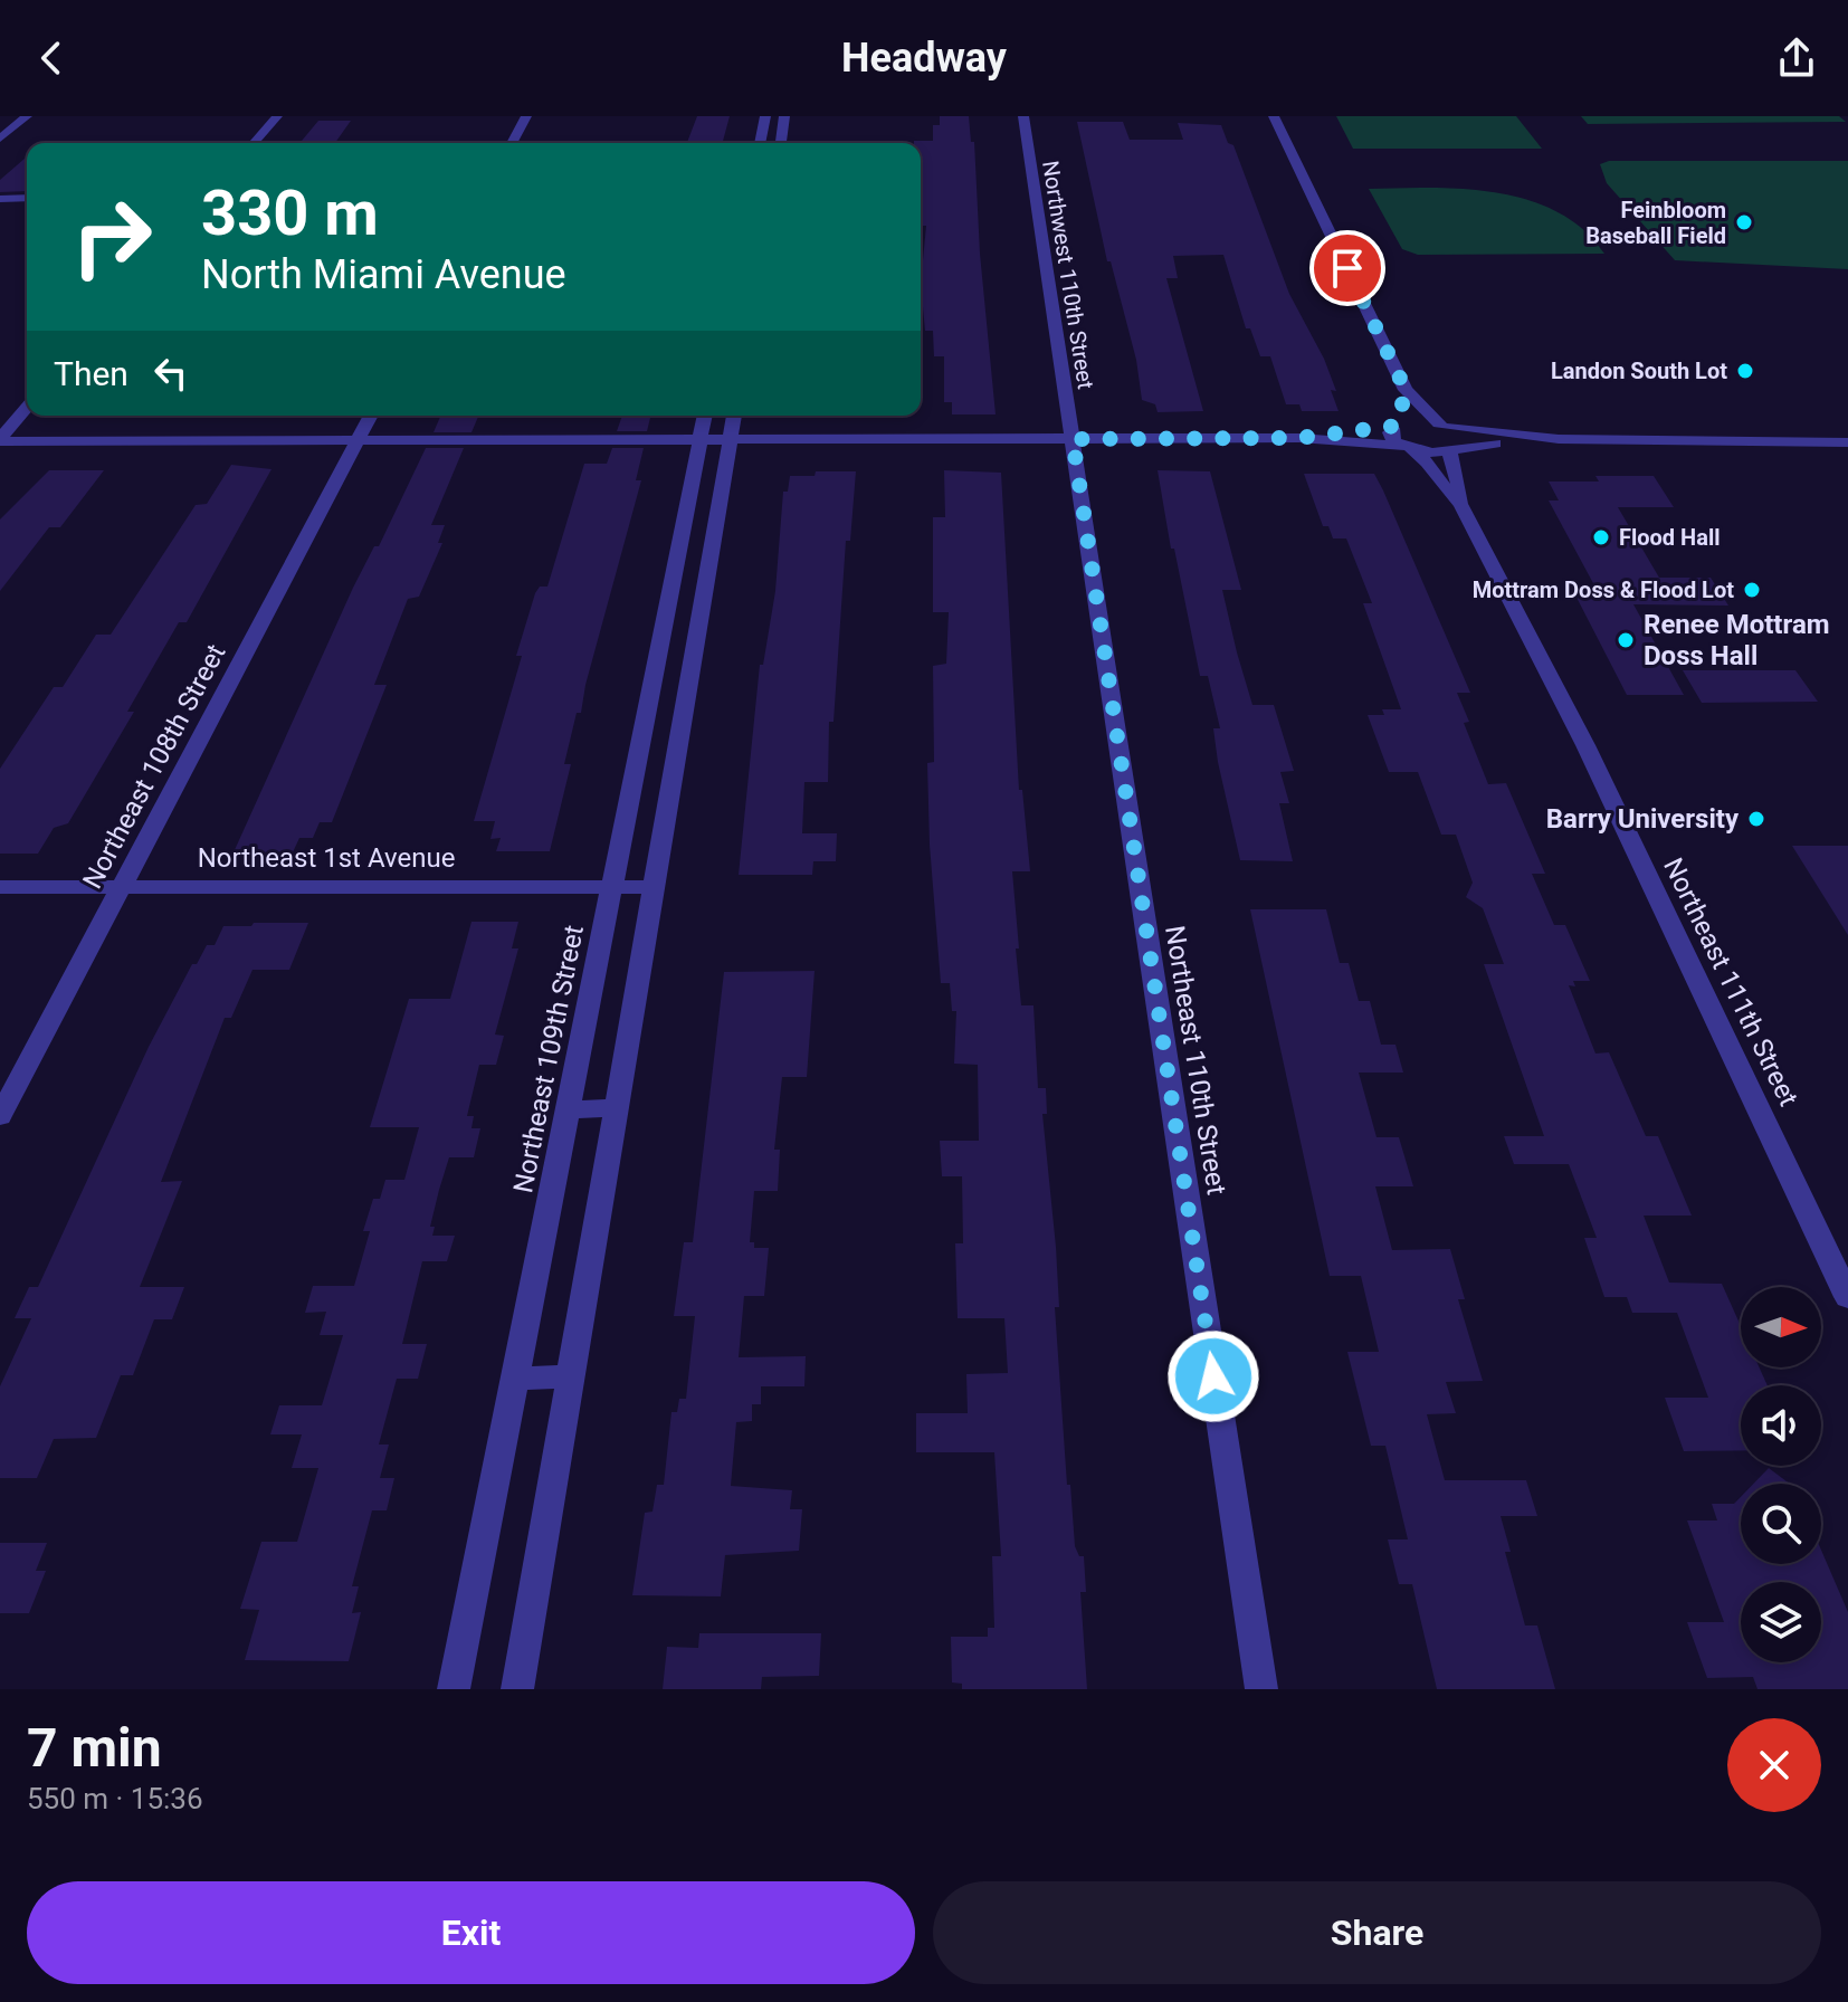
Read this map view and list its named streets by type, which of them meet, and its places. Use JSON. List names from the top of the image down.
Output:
{
  "streets": {
    "street": [
      "Northwest 110th Street",
      "Northeast 108th Street",
      "Northeast 1st Avenue",
      "Northeast 111th Street",
      "Northeast 109th Street",
      "Northeast 110th Street"
    ]
  },
  "crossings": [
    ["Northwest 110th Street", "Northeast 110th Street"],
    ["Northeast 108th Street", "Northeast 1st Avenue"],
    ["Northeast 1st Avenue", "Northeast 109th Street"]
  ],
  "places": [
    "Feinbloom Baseball Field",
    "Landon South Lot",
    "Flood Hall",
    "Mottram Doss & Flood Lot",
    "Renee Mottram Doss Hall",
    "Barry University"
  ],
  "north": "right",
  "page": {
    "header": "Headway",
    "turn": ["330 m", "North Miami Avenue"],
    "then": "Then",
    "heading": ["7 min", "550 m · 15:36"],
    "buttons": ["Exit", "Share"]
  }
}
